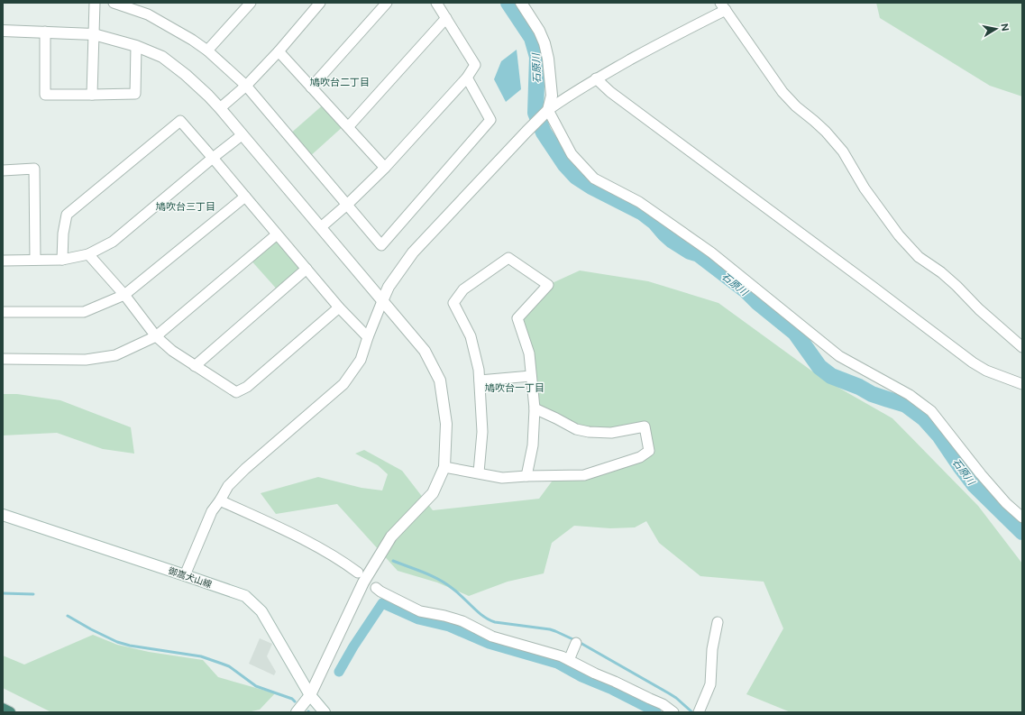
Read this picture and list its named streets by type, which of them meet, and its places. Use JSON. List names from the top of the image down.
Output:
{
  "streets": {
    "street": ["御嵩犬山線"]
  },
  "districts": ["鳩吹台二丁目", "鳩吹台三丁目", "鳩吹台一丁目"],
  "water": ["石原川"],
  "north": "right"
}
